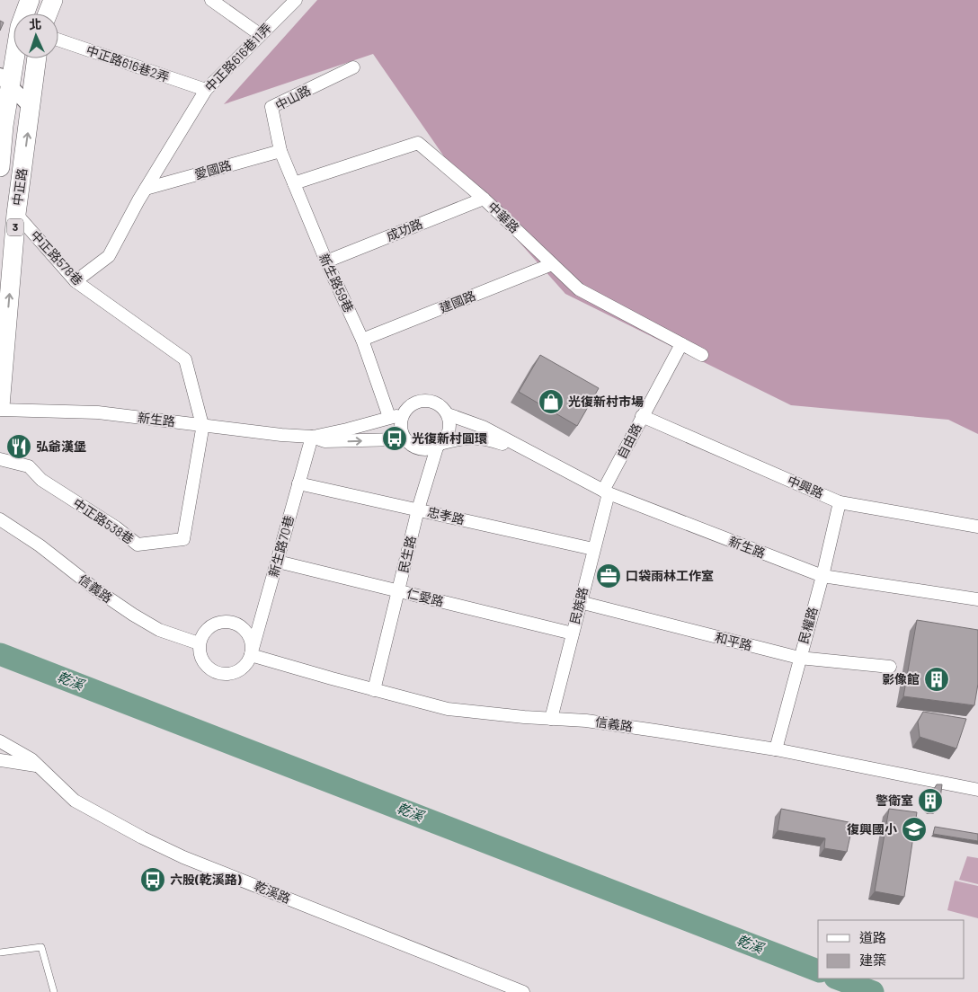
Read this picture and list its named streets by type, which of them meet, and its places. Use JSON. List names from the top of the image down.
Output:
{
  "streets": {
    "main road": ["中正路", "3"],
    "street": [
      "中正路616巷11弄",
      "中正路616巷2弄",
      "中山路",
      "愛國路",
      "中華路",
      "成功路",
      "中正路578巷",
      "新生路59巷",
      "建國路",
      "新生路",
      "自由路",
      "中興路",
      "忠孝路",
      "中正路538巷",
      "新生路70巷",
      "民生路",
      "信義路",
      "仁愛路",
      "民族路",
      "民權路",
      "和平路",
      "乾溪路"
    ]
  },
  "crossings": [
    ["中正路616巷11弄", "中正路616巷2弄"],
    ["中正路616巷11弄", "愛國路"],
    ["中正路616巷11弄", "中正路578巷"],
    ["中山路", "愛國路"],
    ["中山路", "新生路59巷"],
    ["愛國路", "新生路59巷"],
    ["中正路", "中正路578巷"],
    ["中正路", "新生路"],
    ["中華路", "成功路"],
    ["中華路", "新生路59巷"],
    ["中華路", "建國路"],
    ["中華路", "自由路"],
    ["成功路", "新生路59巷"],
    ["中正路578巷", "新生路"],
    ["中正路578巷", "中正路538巷"],
    ["新生路59巷", "建國路"],
    ["新生路59巷", "新生路"],
    ["新生路", "自由路"],
    ["新生路", "中正路538巷"],
    ["新生路", "新生路70巷"],
    ["新生路", "民生路"],
    ["新生路", "民族路"],
    ["新生路", "民權路"],
    ["自由路", "中興路"],
    ["自由路", "民族路"],
    ["中興路", "民權路"],
    ["忠孝路", "新生路70巷"],
    ["忠孝路", "民生路"],
    ["忠孝路", "民族路"],
    ["新生路70巷", "信義路"],
    ["新生路70巷", "仁愛路"],
    ["民生路", "信義路"],
    ["民生路", "仁愛路"],
    ["信義路", "民族路"],
    ["信義路", "民權路"],
    ["仁愛路", "民族路"],
    ["民族路", "和平路"],
    ["民權路", "和平路"]
  ],
  "one_way": ["中正路"],
  "water": ["乾溪"],
  "places": {
    "shop": ["光復新村市場"],
    "bus stop": ["光復新村圓環", "六股(乾溪路)"],
    "restaurant": ["弘爺漢堡"],
    "office": ["口袋雨林工作室"],
    "building": ["影像館", "警衛室"],
    "school or university": ["復興國小"]
  },
  "legend": ["道路", "建築"],
  "north": "top"
}
